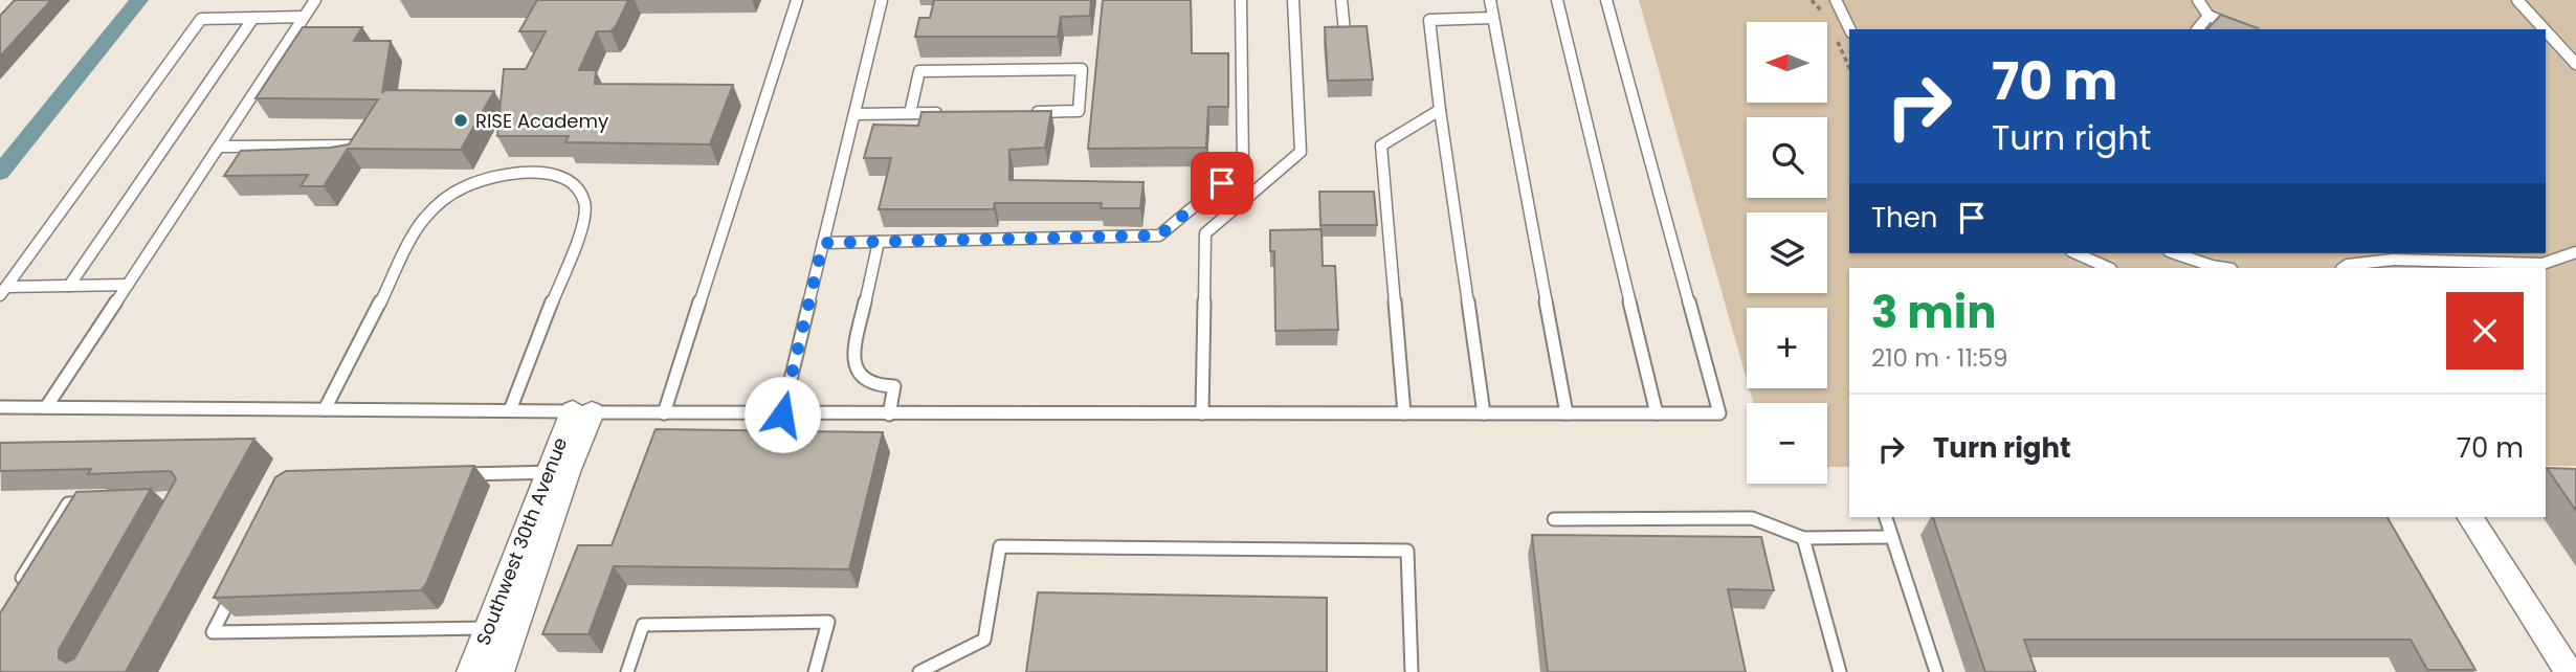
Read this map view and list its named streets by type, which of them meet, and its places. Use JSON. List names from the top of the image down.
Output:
{
  "streets": {
    "street": ["Southwest 30th Avenue"]
  },
  "places": ["RISE Academy"],
  "north": "left",
  "page": {
    "map_buttons": ["+", "−"],
    "turn": ["70 m", "Turn right"],
    "then": "Then",
    "heading": ["3 min", "210 m · 11:59"],
    "list": [
      {
        "name": "Turn right",
        "value": "70 m"
      }
    ]
  }
}
